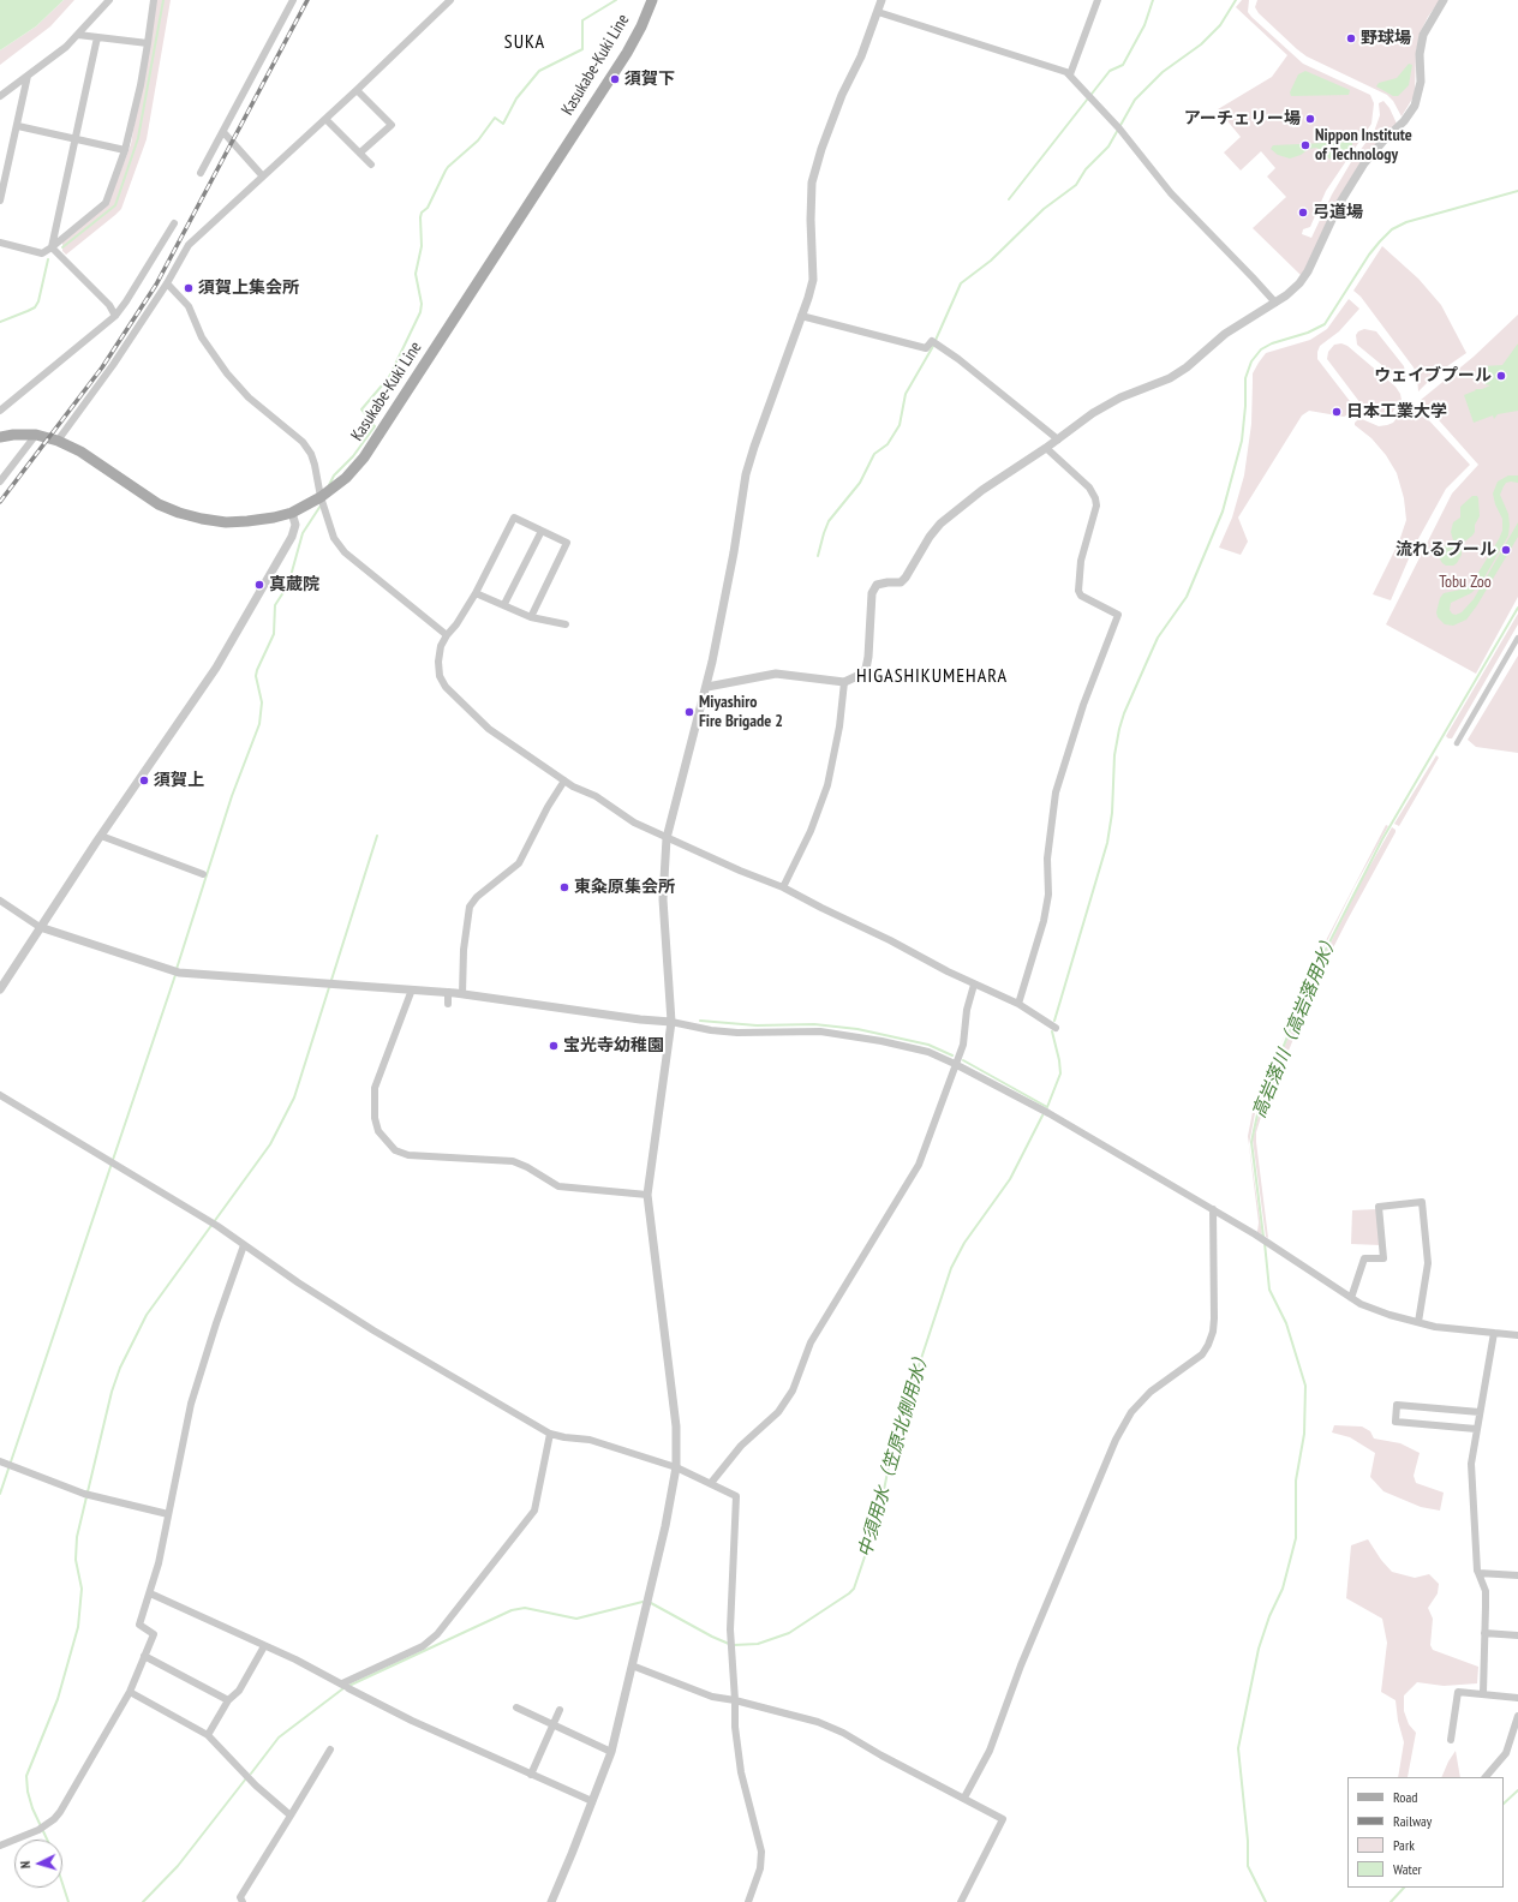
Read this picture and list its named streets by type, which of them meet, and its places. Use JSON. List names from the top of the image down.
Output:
{
  "streets": {
    "main road": ["Kasukabe-Kuki Line"]
  },
  "districts": ["SUKA", "HIGASHIKUMEHARA"],
  "water": ["高岩落川（高岩落用水）", "中須用水（笠原北側用水）"],
  "parks": ["Tobu Zoo"],
  "places": [
    "野球場",
    "須賀下",
    "アーチェリー場",
    "Nippon Institute of Technology",
    "弓道場",
    "須賀上集会所",
    "ウェイブプール",
    "日本工業大学",
    "流れるプール",
    "真蔵院",
    "Miyashiro Fire Brigade 2",
    "須賀上",
    "東粂原集会所",
    "宝光寺幼稚園"
  ],
  "legend": [
    "Road",
    "Railway",
    "Park",
    "Water"
  ],
  "north": "left"
}
